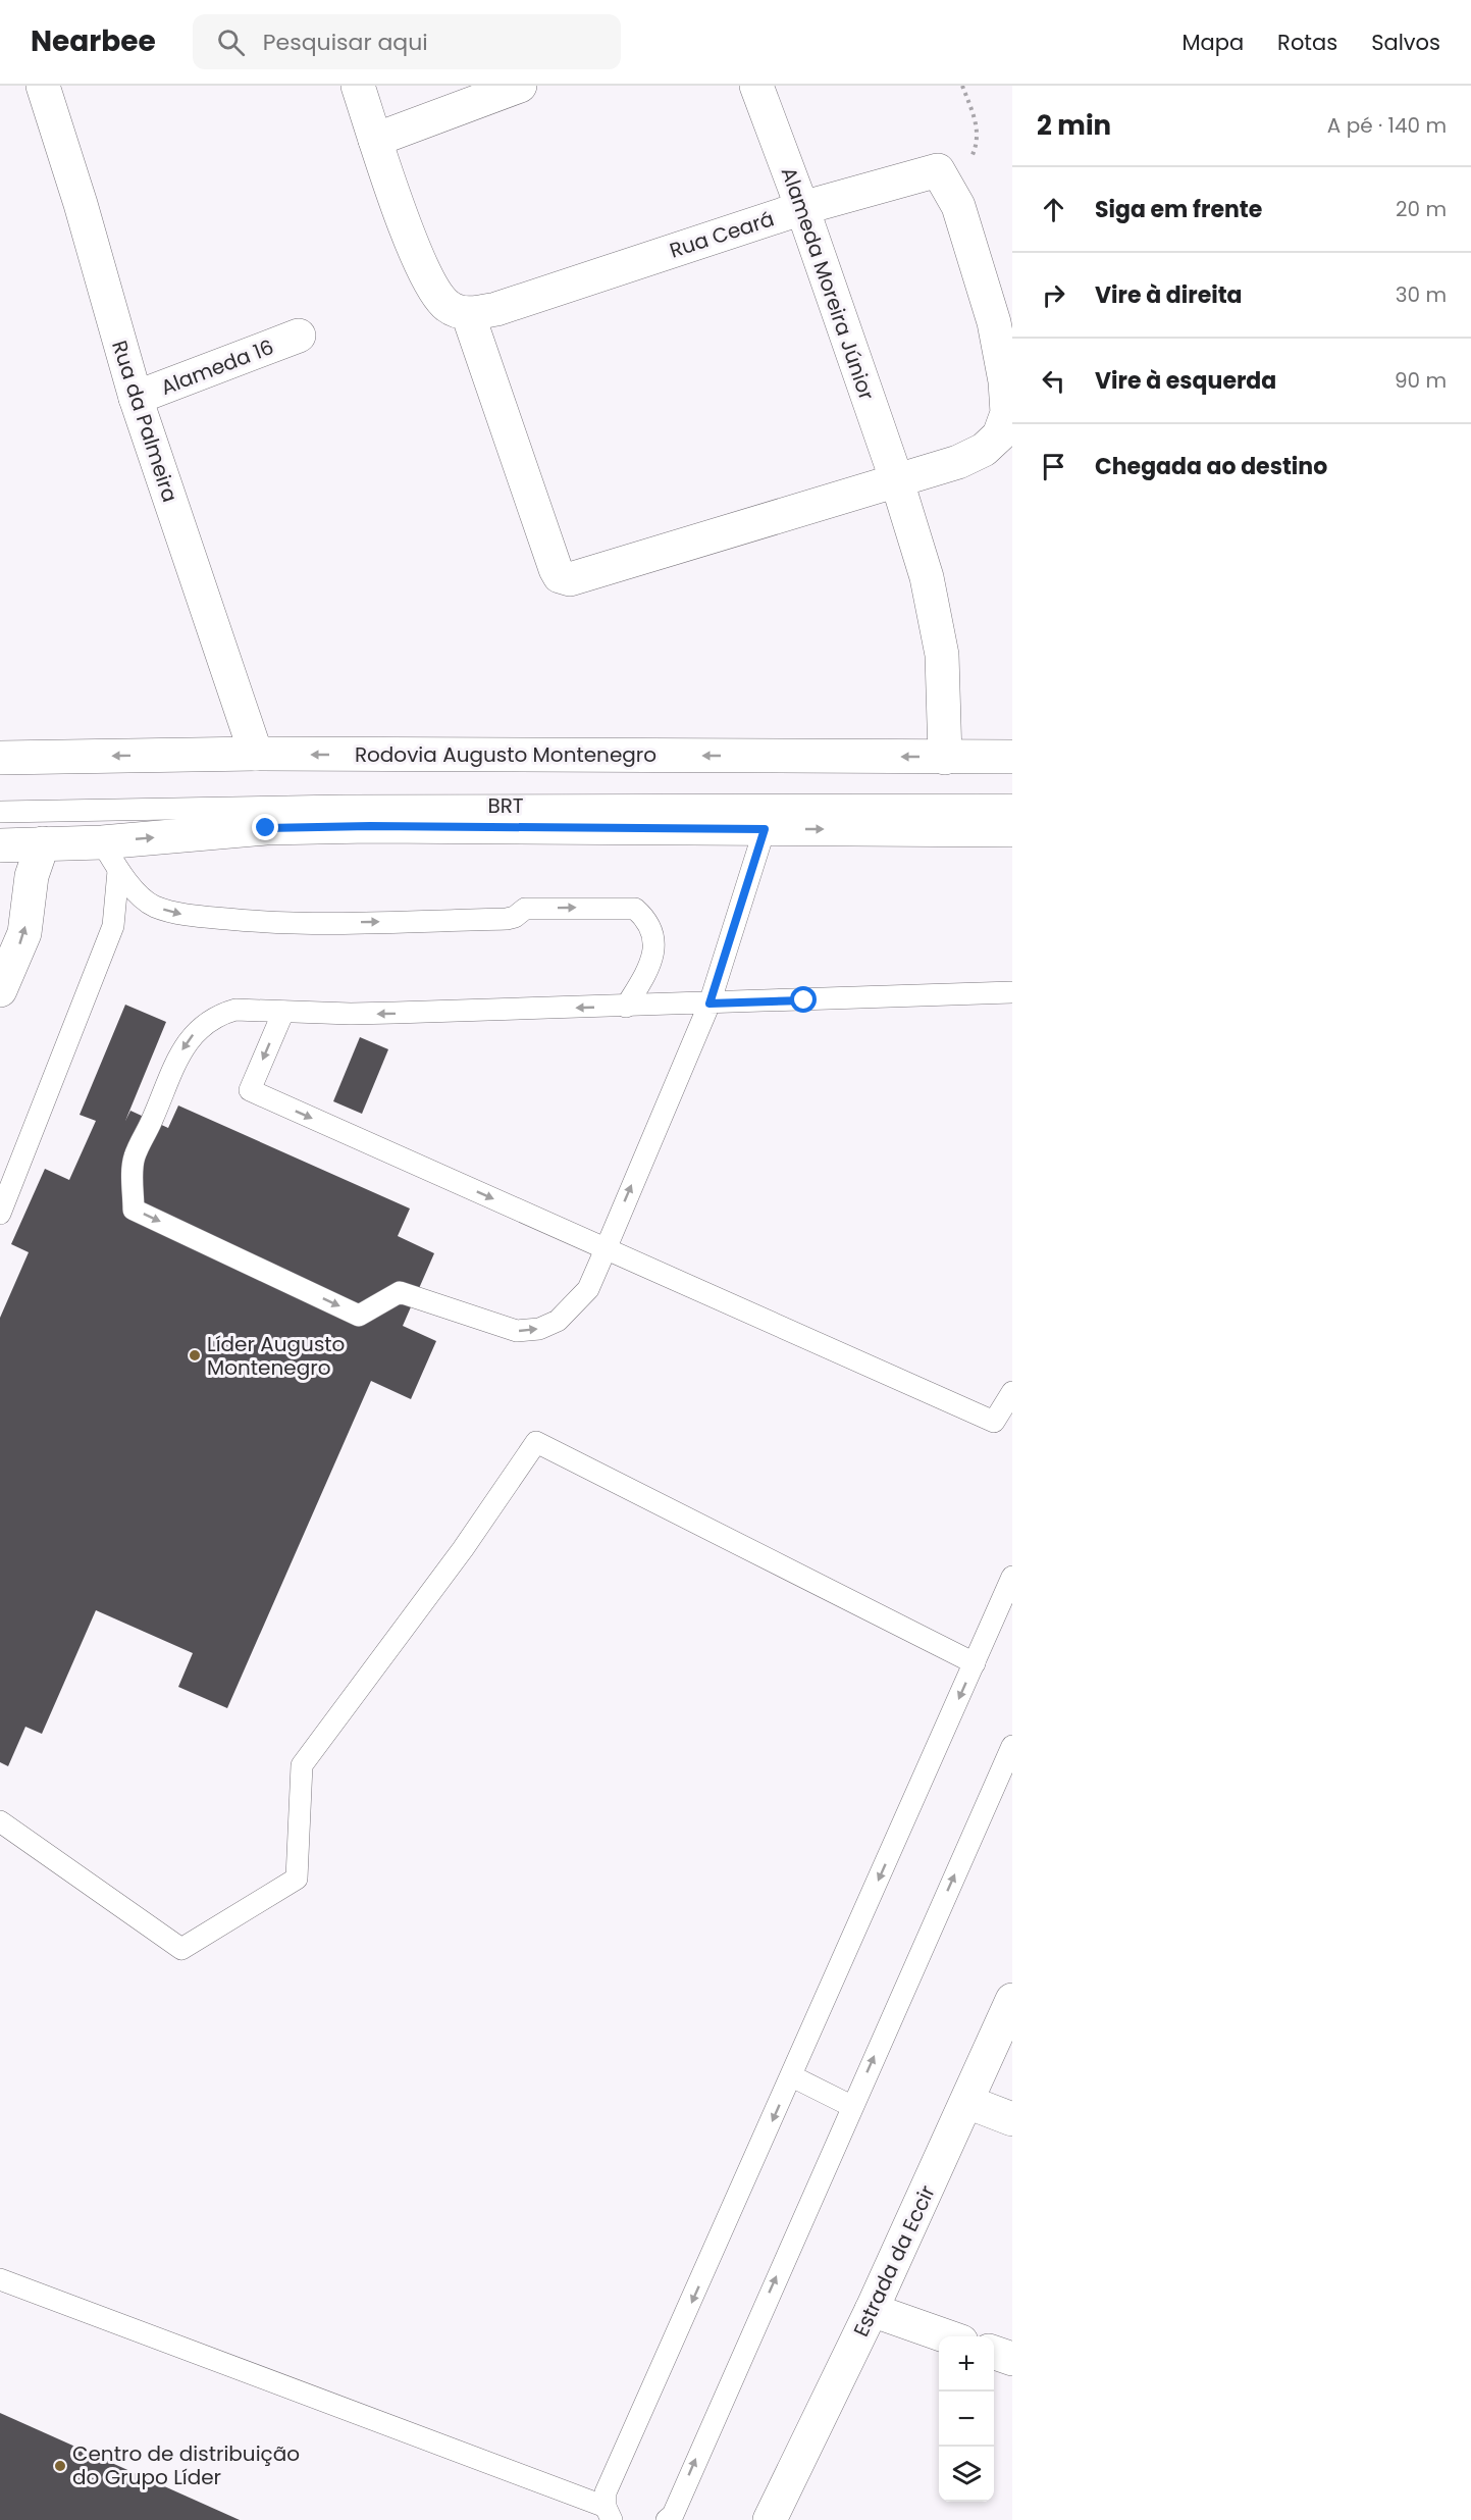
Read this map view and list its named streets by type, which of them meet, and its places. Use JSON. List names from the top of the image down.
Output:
{
  "streets": {
    "street": [
      "Rua Ceará",
      "Alameda Moreira Júnior",
      "Alameda 16",
      "Rua da Palmeira",
      "Rodovia Augusto Montenegro",
      "Estrada da Eccir"
    ],
    "lane": ["BRT"]
  },
  "crossings": [
    ["Rua Ceará", "Alameda Moreira Júnior"],
    ["Alameda Moreira Júnior", "Rodovia Augusto Montenegro"],
    ["Alameda 16", "Rua da Palmeira"],
    ["Rua da Palmeira", "Rodovia Augusto Montenegro"]
  ],
  "places": ["Líder Augusto Montenegro", "Centro de distribuição do Grupo Líder"],
  "page": {
    "header": "Nearbee",
    "search": "Pesquisar aqui",
    "nav": ["Mapa", "Rotas", "Salvos"],
    "heading": ["2 min", "A pé · 140 m"],
    "list": [
      ["Siga em frente", "20 m"],
      ["Vire à direita", "30 m"],
      ["Vire à esquerda", "90 m"],
      "Chegada ao destino"
    ],
    "map_buttons": ["+", "−"]
  }
}
